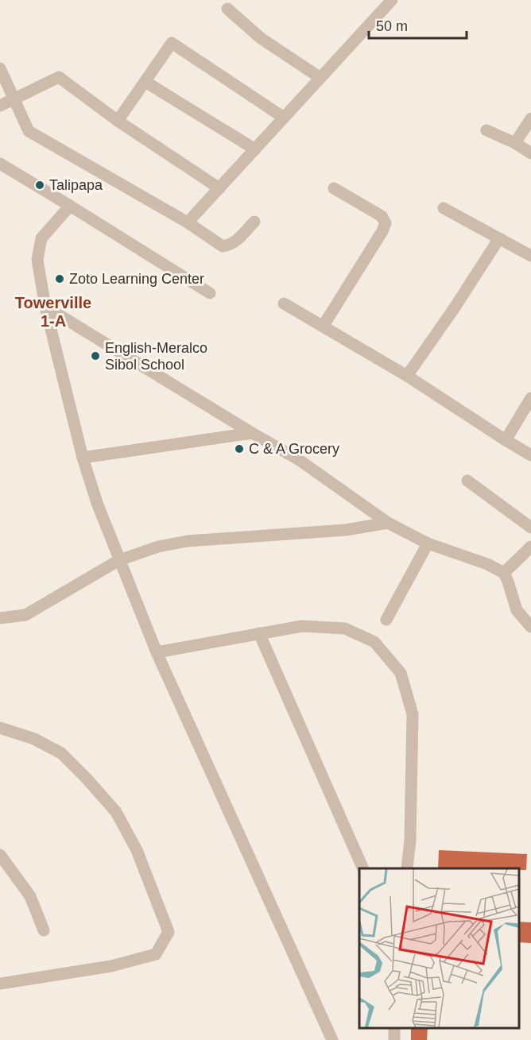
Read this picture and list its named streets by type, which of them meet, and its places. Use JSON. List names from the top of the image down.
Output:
{
  "districts": ["Towerville 1-A"],
  "places": [
    "Talipapa",
    "Zoto Learning Center",
    "English-Meralco Sibol School",
    "C & A Grocery"
  ],
  "scale_bar": "50 m"
}
